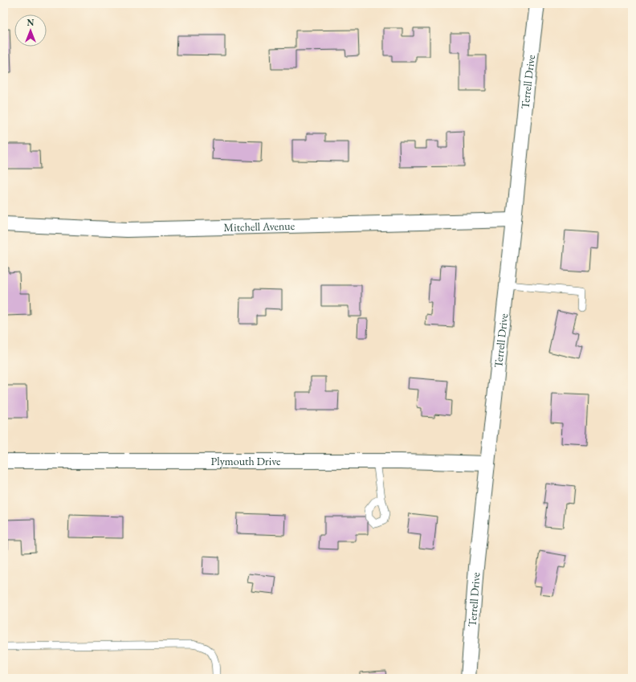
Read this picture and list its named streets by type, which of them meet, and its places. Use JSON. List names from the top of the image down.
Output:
{
  "streets": {
    "street": ["Terrell Drive", "Mitchell Avenue", "Plymouth Drive"]
  },
  "crossings": [
    ["Terrell Drive", "Mitchell Avenue"],
    ["Terrell Drive", "Plymouth Drive"]
  ],
  "north": "top"
}
